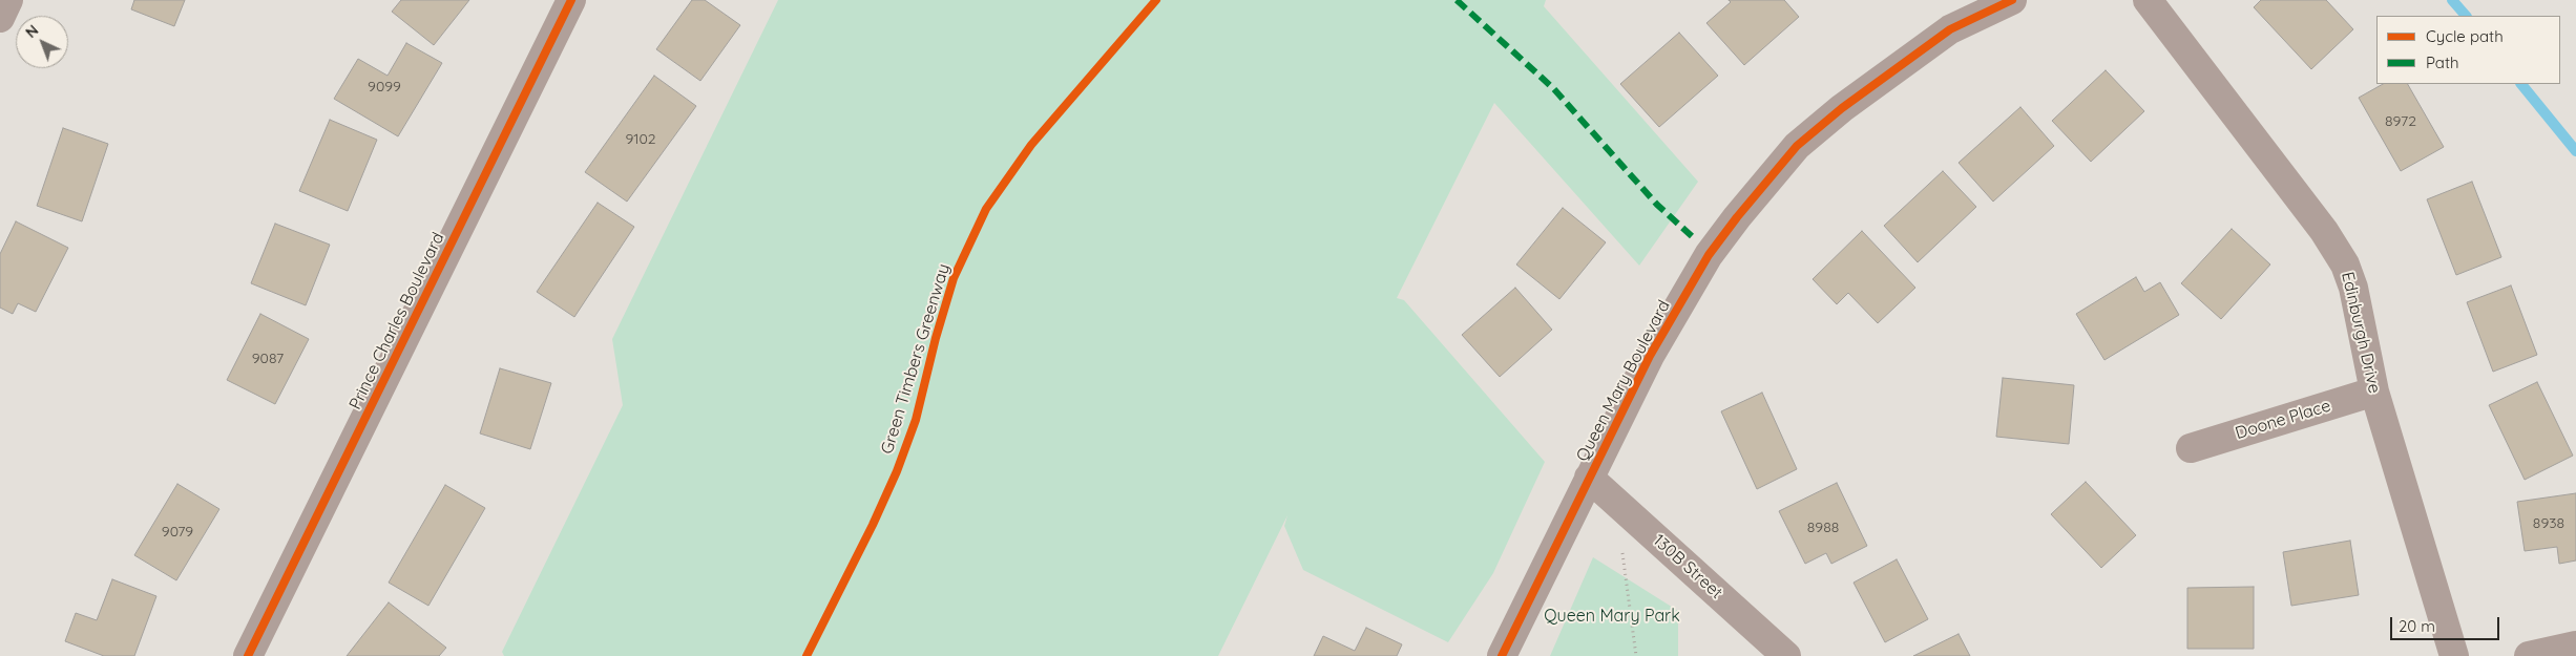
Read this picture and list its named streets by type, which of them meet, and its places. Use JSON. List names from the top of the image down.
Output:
{
  "streets": {
    "street": [
      "Prince Charles Boulevard",
      "Edinburgh Drive",
      "Queen Mary Boulevard",
      "Doone Place",
      "130B Street"
    ],
    "cycle path": ["Green Timbers Greenway"]
  },
  "crossings": [
    ["Edinburgh Drive", "Doone Place"],
    ["Queen Mary Boulevard", "130B Street"]
  ],
  "parks": ["Queen Mary Park"],
  "house_numbers": [
    "9099",
    "8972",
    "9102",
    "9087",
    "8938",
    "8988",
    "9079"
  ],
  "legend": ["Cycle path", "Path"],
  "scale_bar": "20 m",
  "north": "top left"
}
